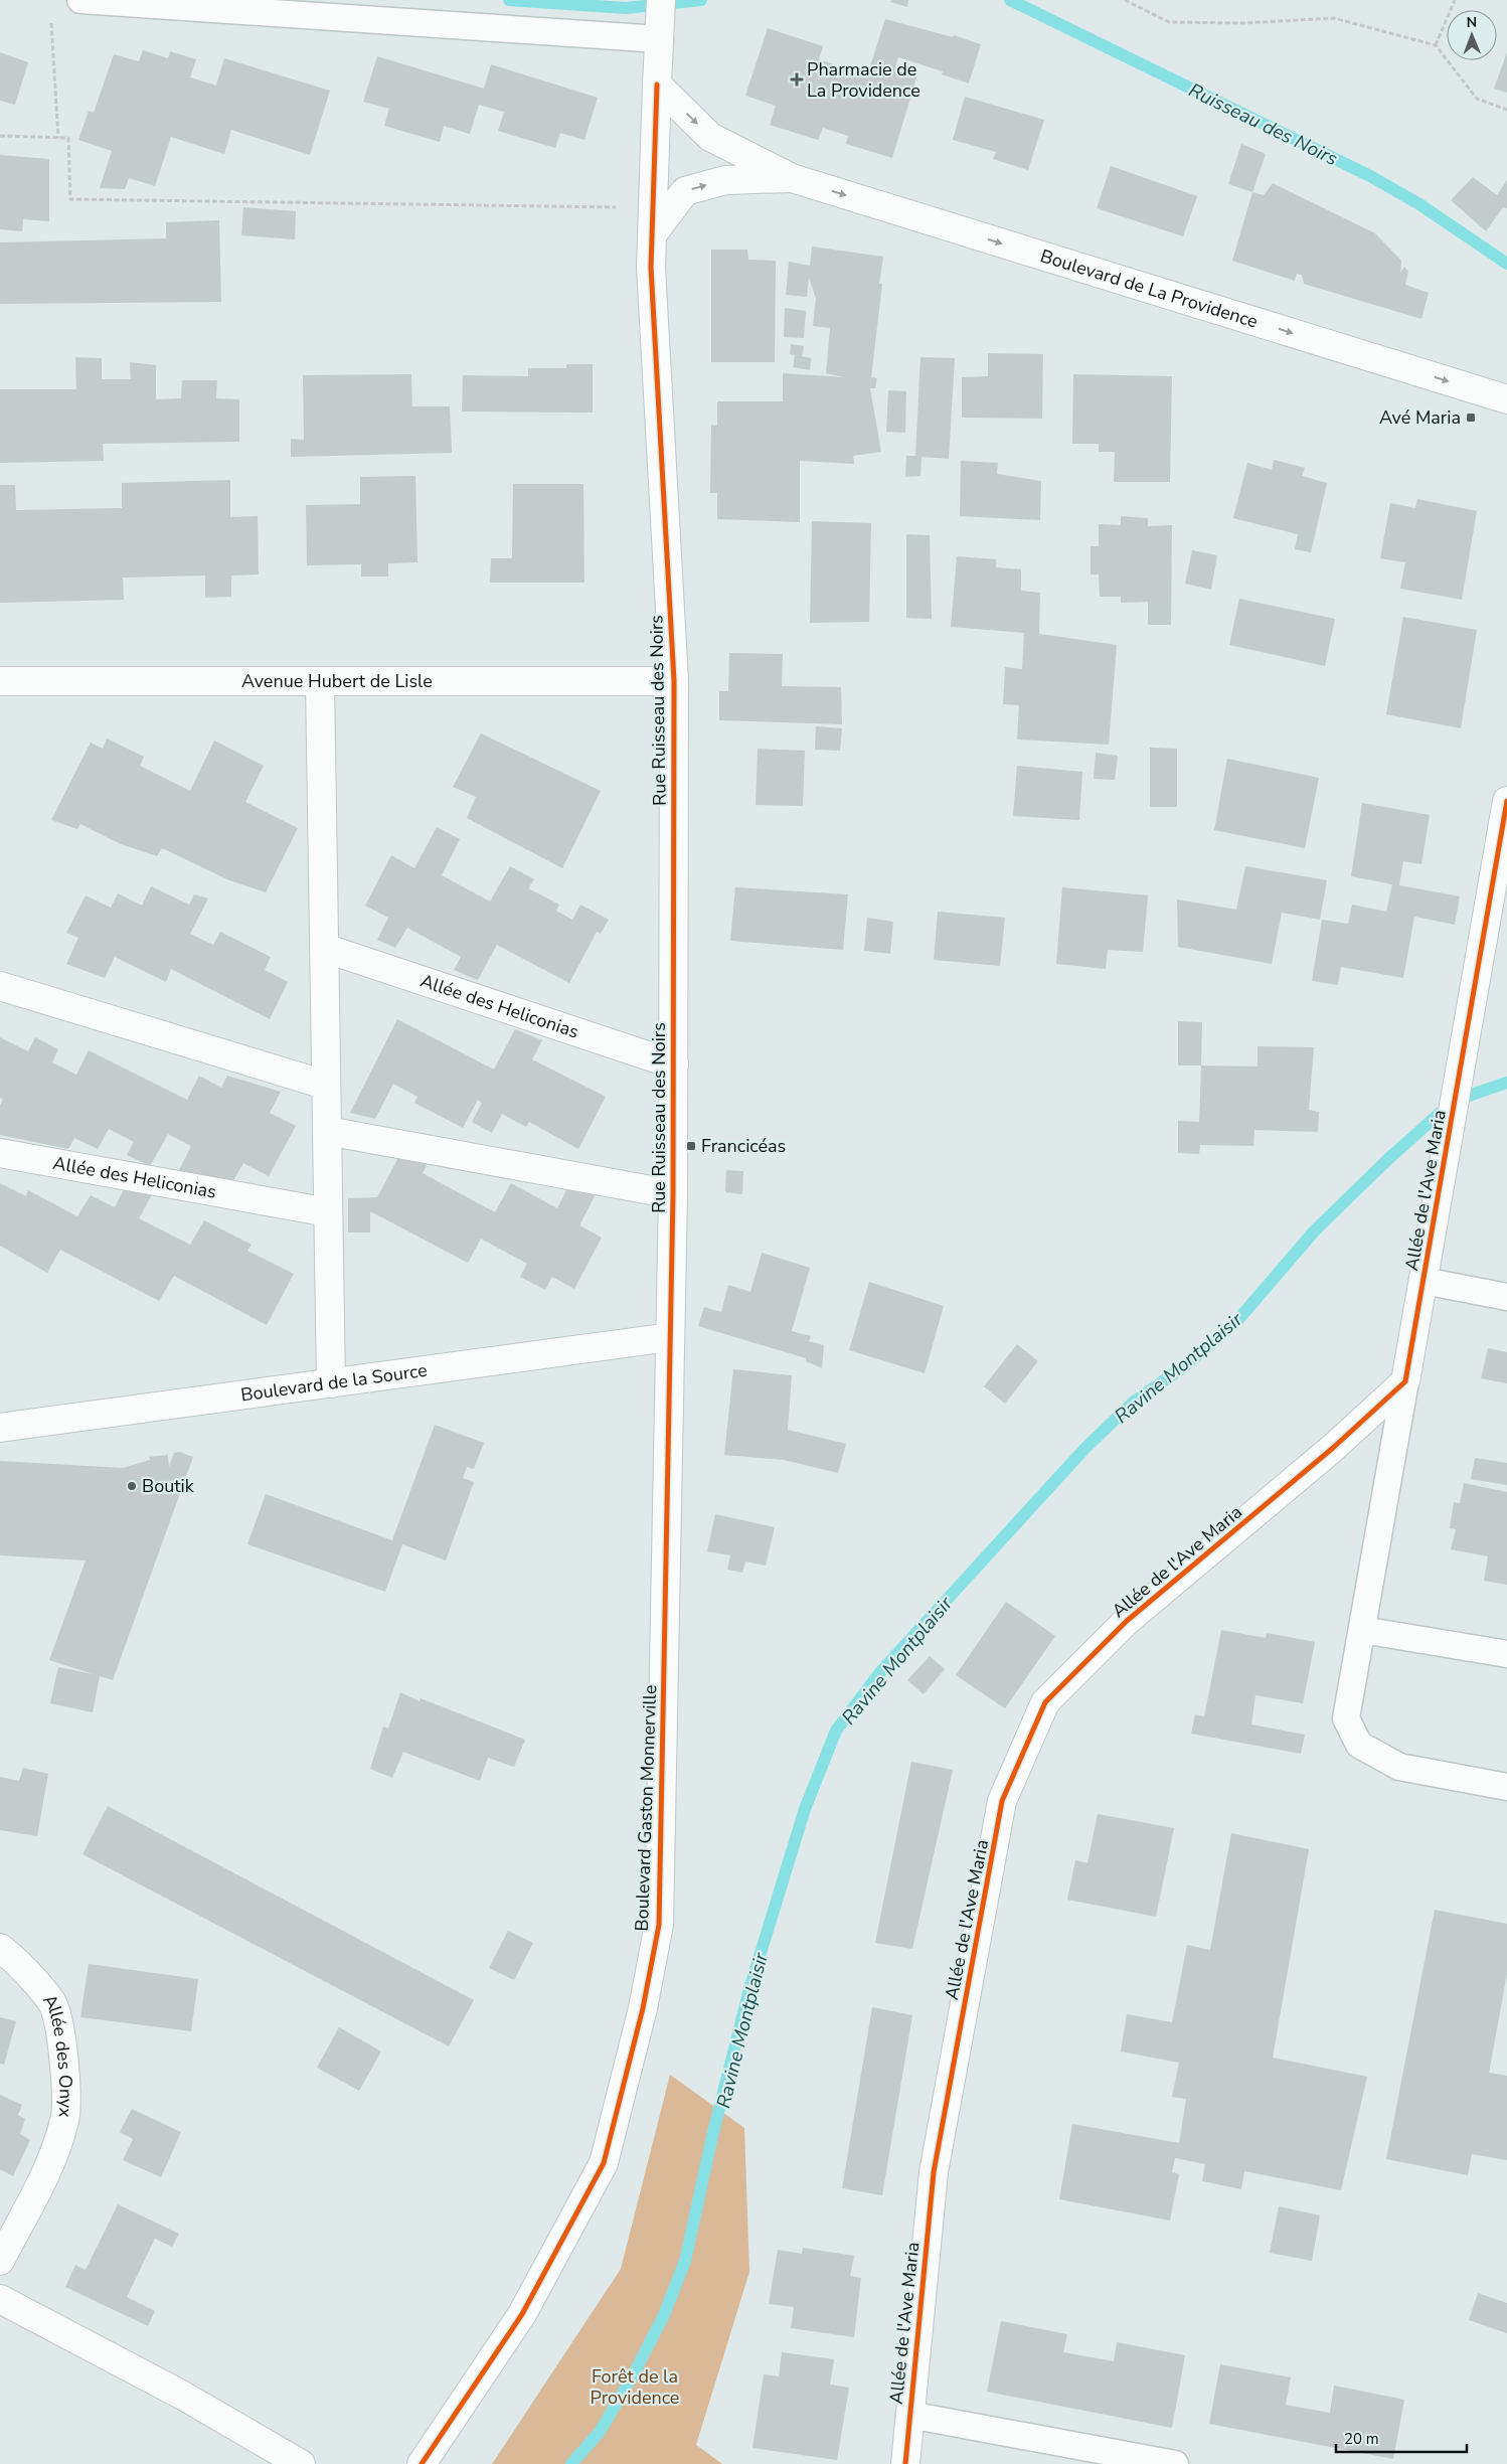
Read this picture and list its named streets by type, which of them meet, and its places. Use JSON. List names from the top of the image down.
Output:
{
  "streets": {
    "street": [
      "Boulevard de La Providence",
      "Avenue Hubert de Lisle",
      "Rue Ruisseau des Noirs",
      "Allée des Heliconias",
      "Allée de l'Ave Maria",
      "Boulevard de la Source",
      "Boulevard Gaston Monnerville",
      "Allée des Onyx"
    ]
  },
  "crossings": [
    ["Boulevard de La Providence", "Rue Ruisseau des Noirs"],
    ["Avenue Hubert de Lisle", "Rue Ruisseau des Noirs"],
    ["Rue Ruisseau des Noirs", "Allée des Heliconias"],
    ["Rue Ruisseau des Noirs", "Boulevard de la Source"],
    ["Rue Ruisseau des Noirs", "Boulevard Gaston Monnerville"],
    ["Boulevard de la Source", "Boulevard Gaston Monnerville"]
  ],
  "one_way": ["Boulevard de La Providence"],
  "water": ["Ruisseau des Noirs", "Ravine Montplaisir"],
  "parks": ["Forêt de la Providence"],
  "places": {
    "health": ["Pharmacie de La Providence"],
    "transit": ["Avé Maria", "Francicéas"],
    "other": ["Boutik"]
  },
  "scale_bar": "20 m",
  "north": "top"
}
